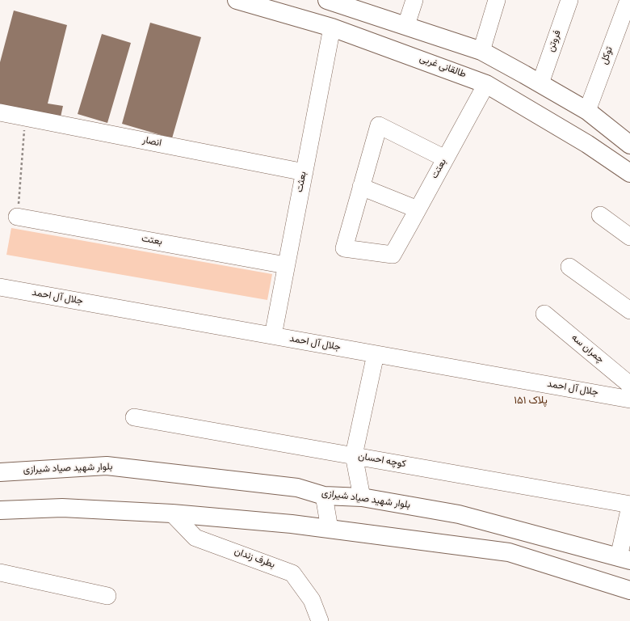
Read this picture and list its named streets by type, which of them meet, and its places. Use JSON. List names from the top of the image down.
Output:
{
  "streets": {
    "main road": ["طالقانی غربی", "بلوار شهید صیاد شیرازی"],
    "street": [
      "فروتن",
      "توکل",
      "انصار",
      "بعتت",
      "بعثت",
      "جلال آل احمد",
      "چمران سه",
      "کوچه احسان",
      "بطرف زندان"
    ]
  },
  "crossings": [
    ["طالقانی غربی", "بعتت"],
    ["طالقانی غربی", "بعثت"],
    ["انصار", "بعثت"],
    ["بعتت", "بعثت"],
    ["بعثت", "جلال آل احمد"]
  ],
  "districts": ["۱۵۱ پلاک"]
}
